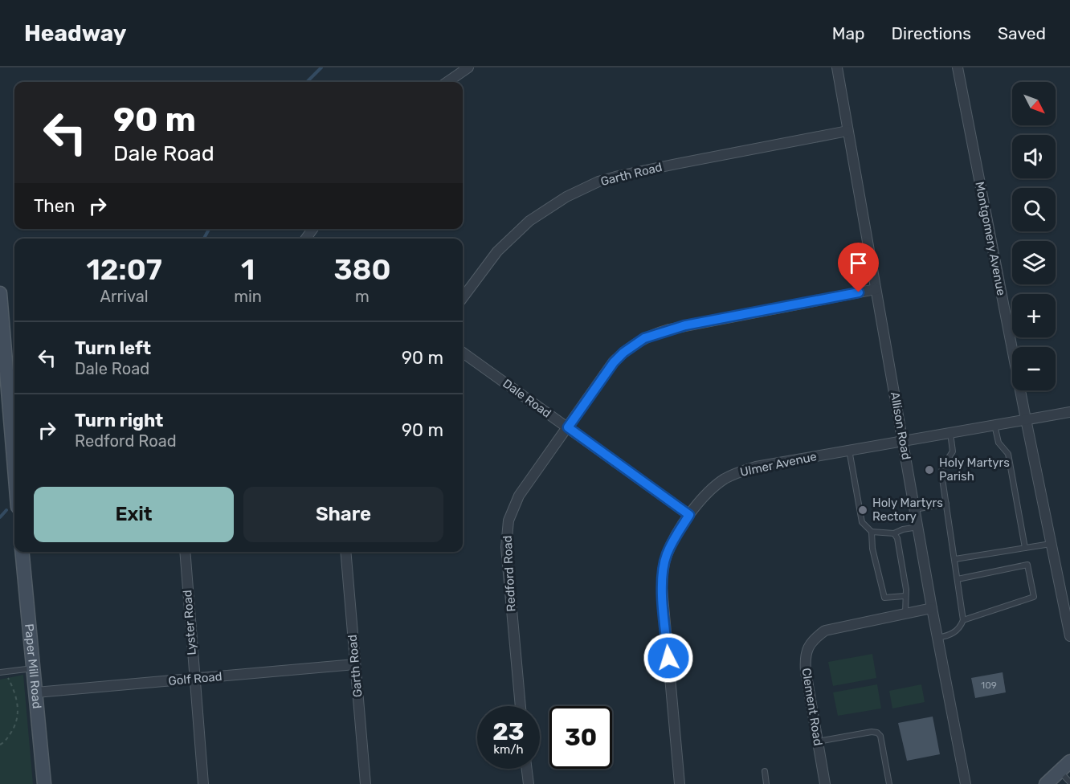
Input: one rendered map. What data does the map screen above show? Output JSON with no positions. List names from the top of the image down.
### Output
{
  "streets": {
    "street": [
      "Garth Road",
      "Montgomery Avenue",
      "Dale Road",
      "Allison Road",
      "Ulmer Avenue",
      "Redford Road",
      "Lyster Road",
      "Paper Mill Road",
      "Golf Road",
      "Clement Road"
    ]
  },
  "crossings": [
    ["Garth Road", "Allison Road"],
    ["Garth Road", "Golf Road"],
    ["Montgomery Avenue", "Ulmer Avenue"],
    ["Dale Road", "Ulmer Avenue"],
    ["Dale Road", "Redford Road"],
    ["Allison Road", "Ulmer Avenue"],
    ["Allison Road", "Redford Road"],
    ["Allison Road", "Clement Road"],
    ["Lyster Road", "Golf Road"],
    ["Paper Mill Road", "Golf Road"]
  ],
  "places": ["Holy Martyrs Parish", "Holy Martyrs Rectory"],
  "house_numbers": ["109"],
  "north": "bottom right",
  "page": {
    "header": "Headway",
    "nav": ["Map", "Directions", "Saved"],
    "map_buttons": ["+", "−"],
    "turn": ["90 m", "Dale Road"],
    "then": "Then",
    "eta": [
      "12:07",
      "Arrival",
      "1",
      "min",
      "380",
      "m"
    ],
    "list": [
      {
        "name": "Turn left",
        "note": "Dale Road",
        "value": "90 m"
      },
      {
        "name": "Turn right",
        "note": "Redford Road",
        "value": "90 m"
      }
    ],
    "buttons": ["Exit", "Share"],
    "speed": "23 km/h",
    "limit": "30"
  }
}
